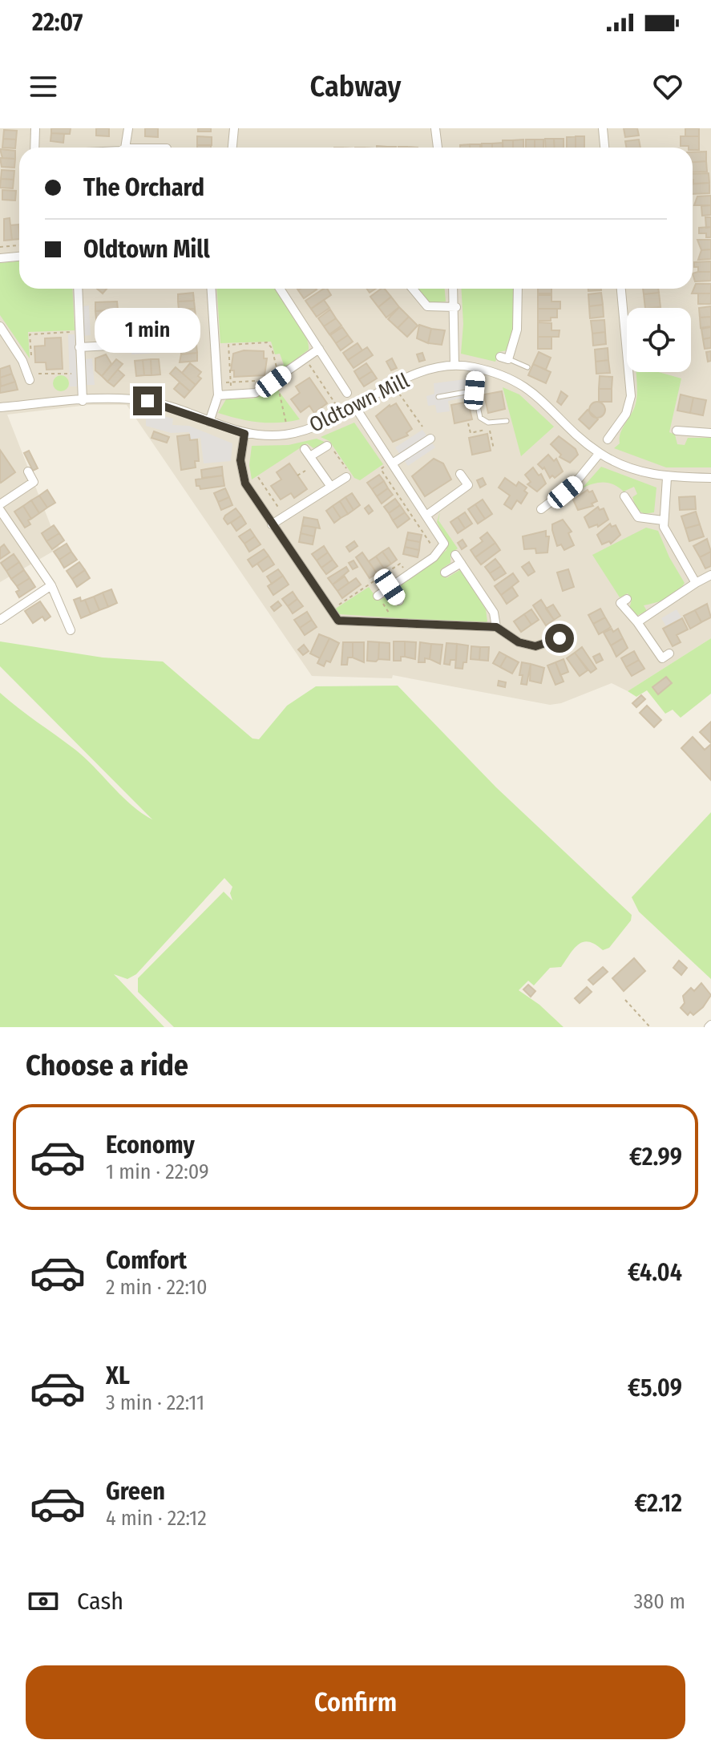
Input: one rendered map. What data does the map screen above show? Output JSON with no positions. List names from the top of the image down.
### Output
{
  "streets": {
    "street": ["Oldtown Mill"]
  },
  "page": {
    "status": "22:07",
    "header": "Cabway",
    "banner": ["The Orchard", "Oldtown Mill"],
    "bubble": "1 min",
    "heading": "Choose a ride",
    "list": [
      {
        "name": "Economy",
        "note": "1 min · 22:09",
        "value": "€2.99"
      },
      {
        "name": "Comfort",
        "note": "2 min · 22:10",
        "value": "€4.04"
      },
      {
        "name": "XL",
        "note": "3 min · 22:11",
        "value": "€5.09"
      },
      {
        "name": "Green",
        "note": "4 min · 22:12",
        "value": "€2.12"
      }
    ],
    "pay": ["Cash", "380 m"],
    "buttons": "Confirm"
  }
}
